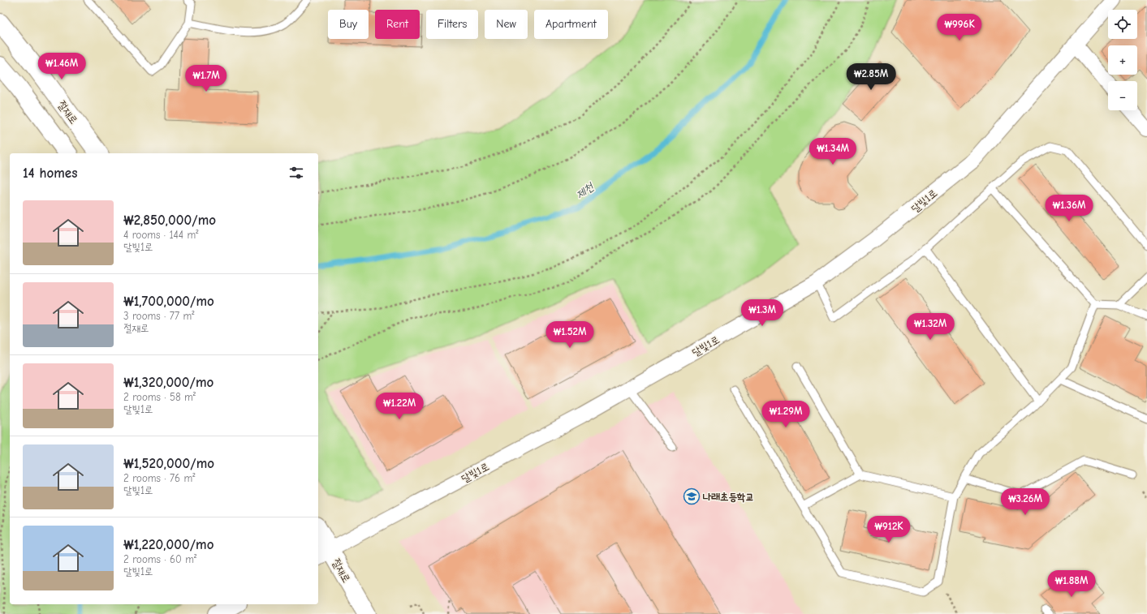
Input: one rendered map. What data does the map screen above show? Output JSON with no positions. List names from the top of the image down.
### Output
{
  "streets": {
    "street": ["절재로", "달빛1로"]
  },
  "crossings": [
    ["절재로", "달빛1로"]
  ],
  "water": ["제천"],
  "places": {
    "school or university": ["나래초등학교"]
  },
  "page": {
    "map_buttons": ["+", "−"],
    "chip": [
      "Buy",
      "Rent",
      "Filters",
      "New",
      "Apartment"
    ],
    "price": [
      "₩996K",
      "₩1.46M",
      "₩2.85M",
      "₩1.7M",
      "₩1.34M",
      "₩1.36M",
      "₩1.3M",
      "₩1.32M",
      "₩1.52M",
      "₩1.22M",
      "₩1.29M",
      "₩3.26M",
      "₩912K",
      "₩1.88M"
    ],
    "heading": "14 homes",
    "list": [
      {
        "name": "₩2,850,000/mo",
        "note": "4 rooms · 144 m² · 달빛1로"
      },
      {
        "name": "₩1,700,000/mo",
        "note": "3 rooms · 77 m² · 절재로"
      },
      {
        "name": "₩1,320,000/mo",
        "note": "2 rooms · 58 m² · 달빛1로"
      },
      {
        "name": "₩1,520,000/mo",
        "note": "2 rooms · 76 m² · 달빛1로"
      },
      {
        "name": "₩1,220,000/mo",
        "note": "2 rooms · 60 m² · 달빛1로"
      }
    ]
  }
}
